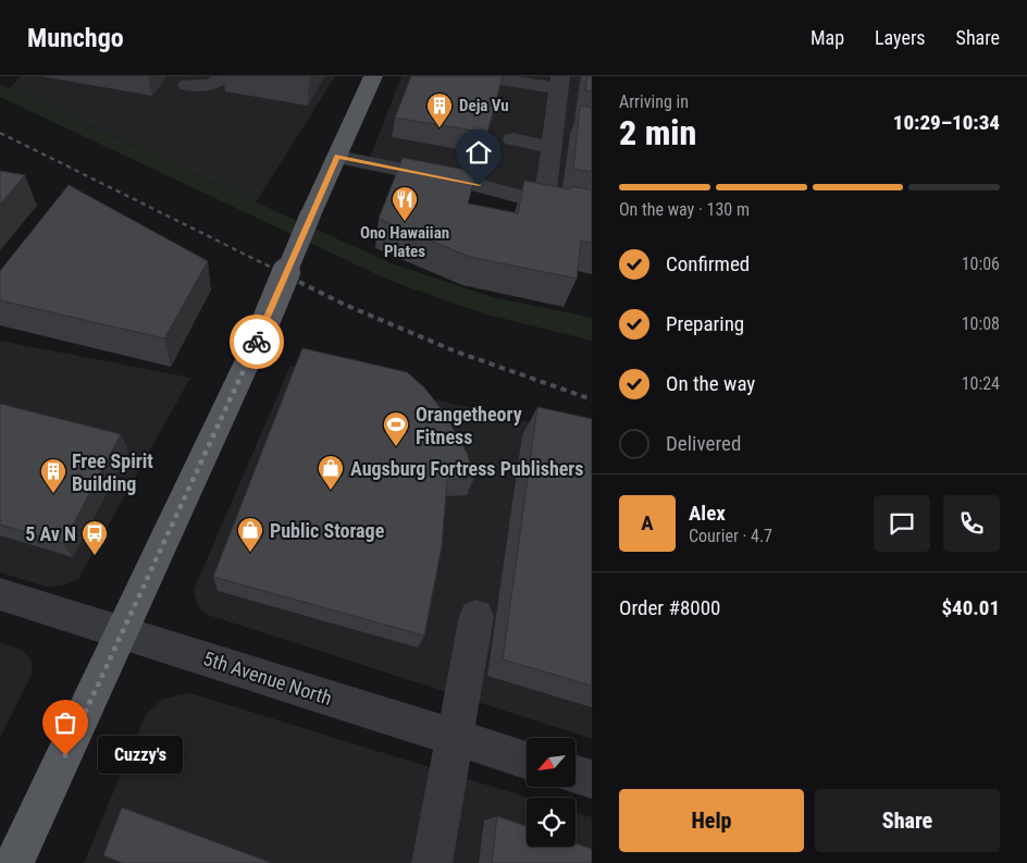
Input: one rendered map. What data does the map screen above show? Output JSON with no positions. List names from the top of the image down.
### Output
{
  "streets": {
    "street": ["5th Avenue North"]
  },
  "places": {
    "building": ["Deja Vu", "Free Spirit Building"],
    "restaurant": ["Ono Hawaiian Plates"],
    "sports": ["Orangetheory Fitness"],
    "shop": ["Augsburg Fortress Publishers", "Public Storage"],
    "bus stop": ["5 Av N"],
    "other": ["Cuzzy's"]
  },
  "north": "bottom left",
  "page": {
    "header": "Munchgo",
    "nav": ["Map", "Layers", "Share"],
    "heading": ["2 min", "Arriving in", "10:29–10:34"],
    "panel": [
      "Alex",
      "Courier · 4.7",
      "Order #8000",
      "$40.01"
    ],
    "bar": "On the way · 130 m",
    "list": [
      ["Confirmed", "10:06"],
      ["Preparing", "10:08"],
      ["On the way", "10:24"],
      "Delivered"
    ],
    "round": "A",
    "bubble": "Cuzzy's",
    "buttons": ["Help", "Share"]
  }
}
